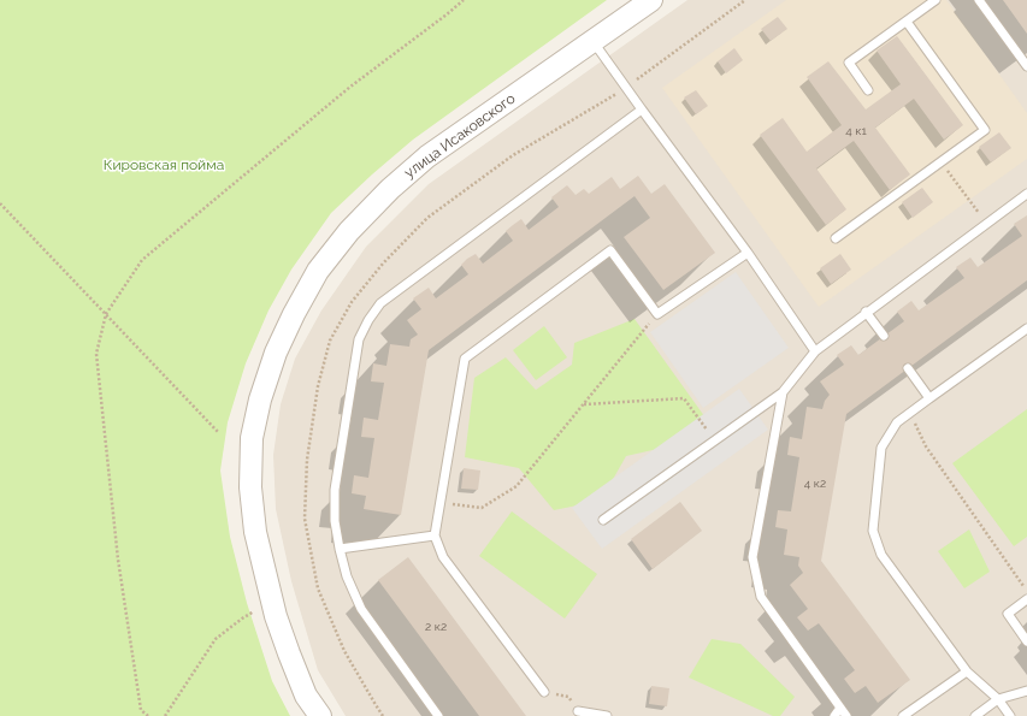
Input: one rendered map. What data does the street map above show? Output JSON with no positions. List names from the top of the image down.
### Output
{
  "streets": {
    "street": ["улица Исаковского"]
  },
  "parks": ["Кировская пойма"],
  "house_numbers": ["4 к1", "4 к2", "2 к2"]
}
